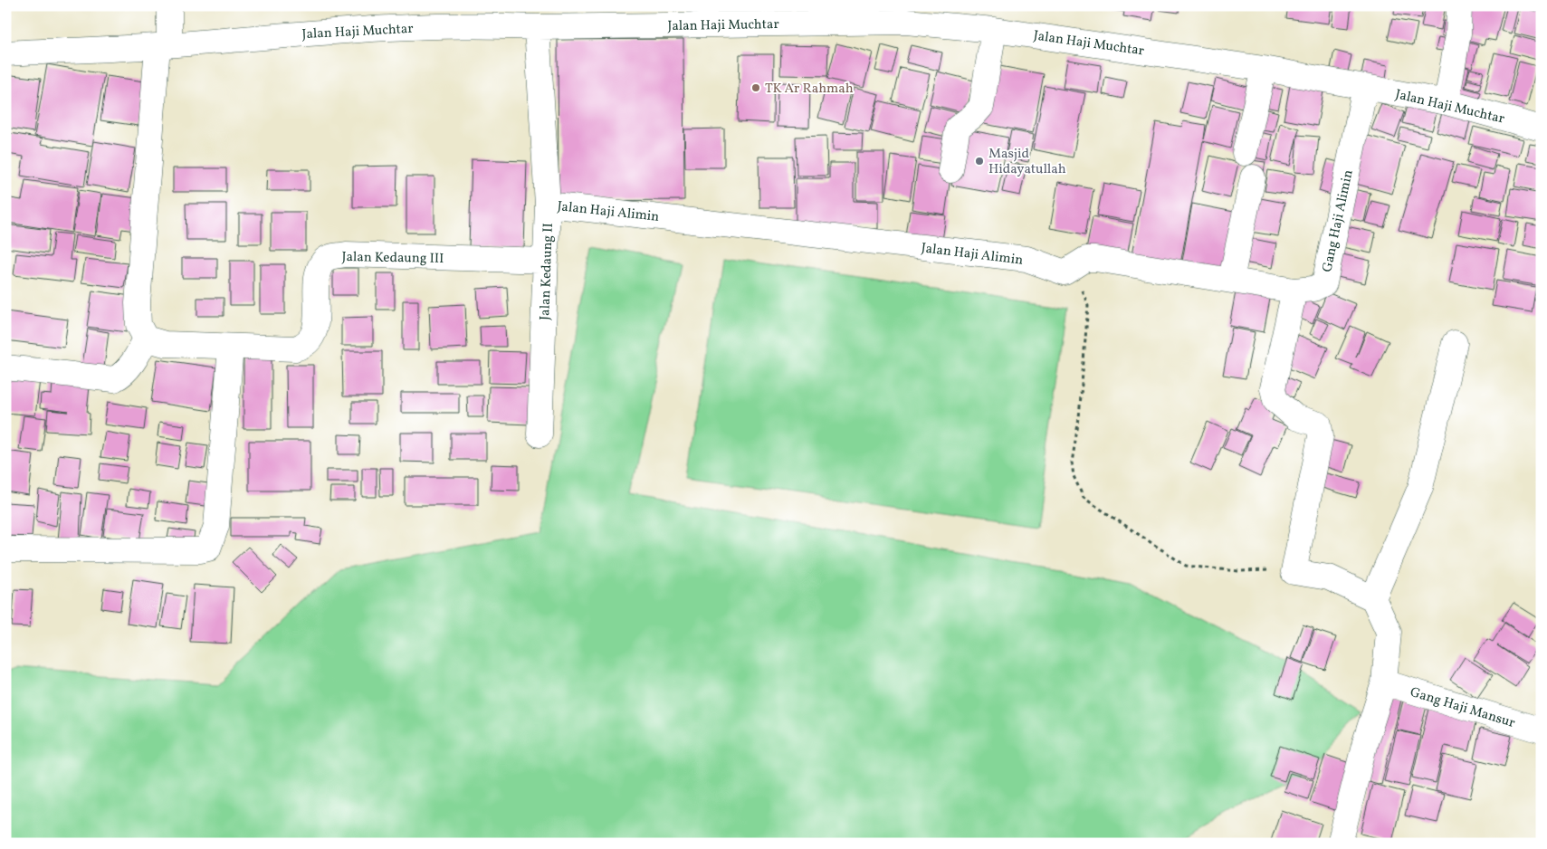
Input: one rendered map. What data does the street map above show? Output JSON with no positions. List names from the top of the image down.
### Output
{
  "streets": {
    "street": [
      "Jalan Haji Muchtar",
      "Jalan Haji Alimin",
      "Gang Haji Alimin",
      "Jalan Kedaung III",
      "Jalan Kedaung II",
      "Gang Haji Mansur"
    ]
  },
  "crossings": [
    ["Jalan Haji Muchtar", "Gang Haji Alimin"],
    ["Jalan Haji Muchtar", "Jalan Kedaung II"],
    ["Jalan Haji Alimin", "Jalan Kedaung II"],
    ["Jalan Kedaung III", "Jalan Kedaung II"]
  ],
  "places": ["TK Ar Rahmah", "Masjid Hidayatullah"]
}
